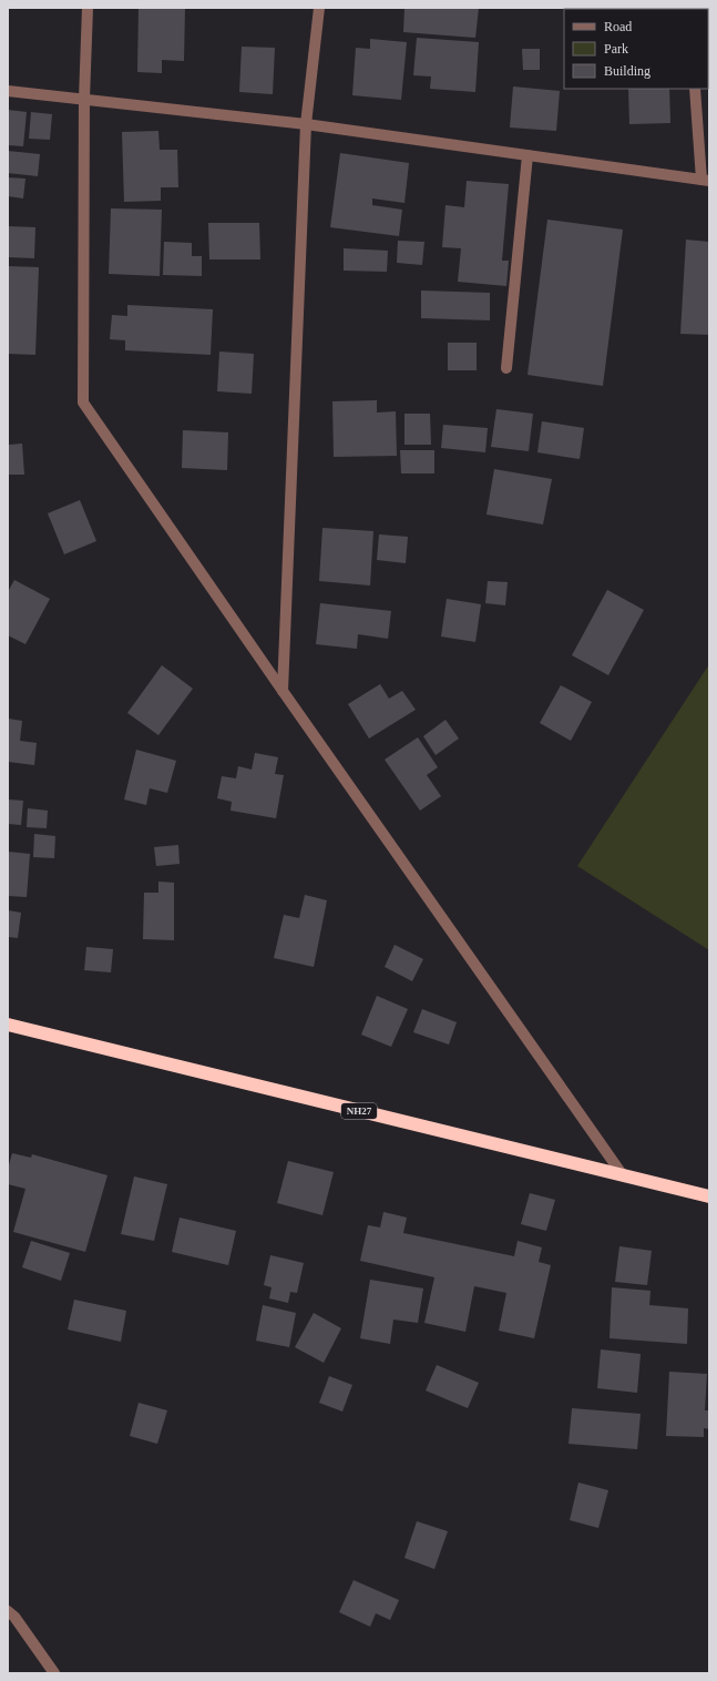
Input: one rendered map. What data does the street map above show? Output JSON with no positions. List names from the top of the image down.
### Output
{
  "streets": {
    "highway": ["NH27"]
  },
  "legend": ["Road", "Park", "Building"]
}
